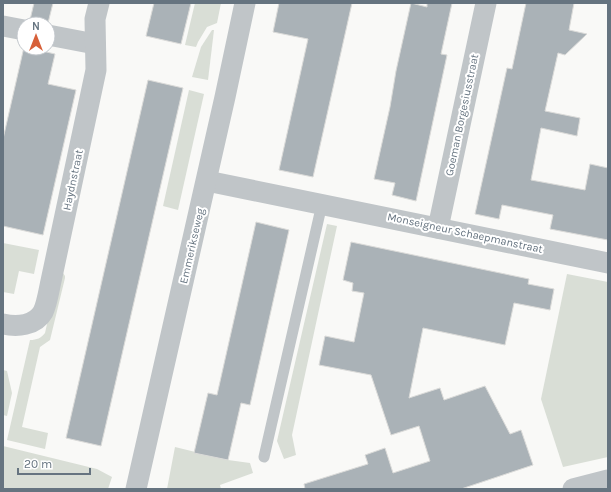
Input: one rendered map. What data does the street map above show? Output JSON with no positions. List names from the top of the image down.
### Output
{
  "streets": {
    "street": [
      "Goeman Borgesiusstraat",
      "Haydnstraat",
      "Monseigneur Schaepmanstraat",
      "Emmerikseweg"
    ]
  },
  "crossings": [
    ["Goeman Borgesiusstraat", "Monseigneur Schaepmanstraat"],
    ["Monseigneur Schaepmanstraat", "Emmerikseweg"]
  ],
  "scale_bar": "20 m",
  "north": "top"
}
